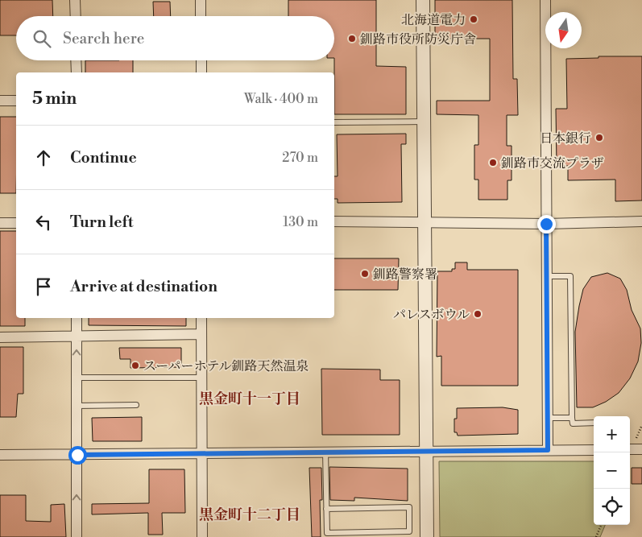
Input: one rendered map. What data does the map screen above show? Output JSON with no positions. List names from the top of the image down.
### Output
{
  "districts": ["黒金町十一丁目", "黒金町十二丁目"],
  "places": [
    "北海道電力",
    "釧路市役所防災庁舎",
    "日本銀行",
    "釧路市交流プラザ",
    "釧路警察署",
    "パレスボウル",
    "スーパーホテル釧路天然温泉"
  ],
  "north": "bottom",
  "page": {
    "search": "Search here",
    "heading": ["5 min", "Walk · 400 m"],
    "list": [
      ["Continue", "270 m"],
      ["Turn left", "130 m"],
      "Arrive at destination"
    ],
    "map_buttons": ["+", "−"]
  }
}
